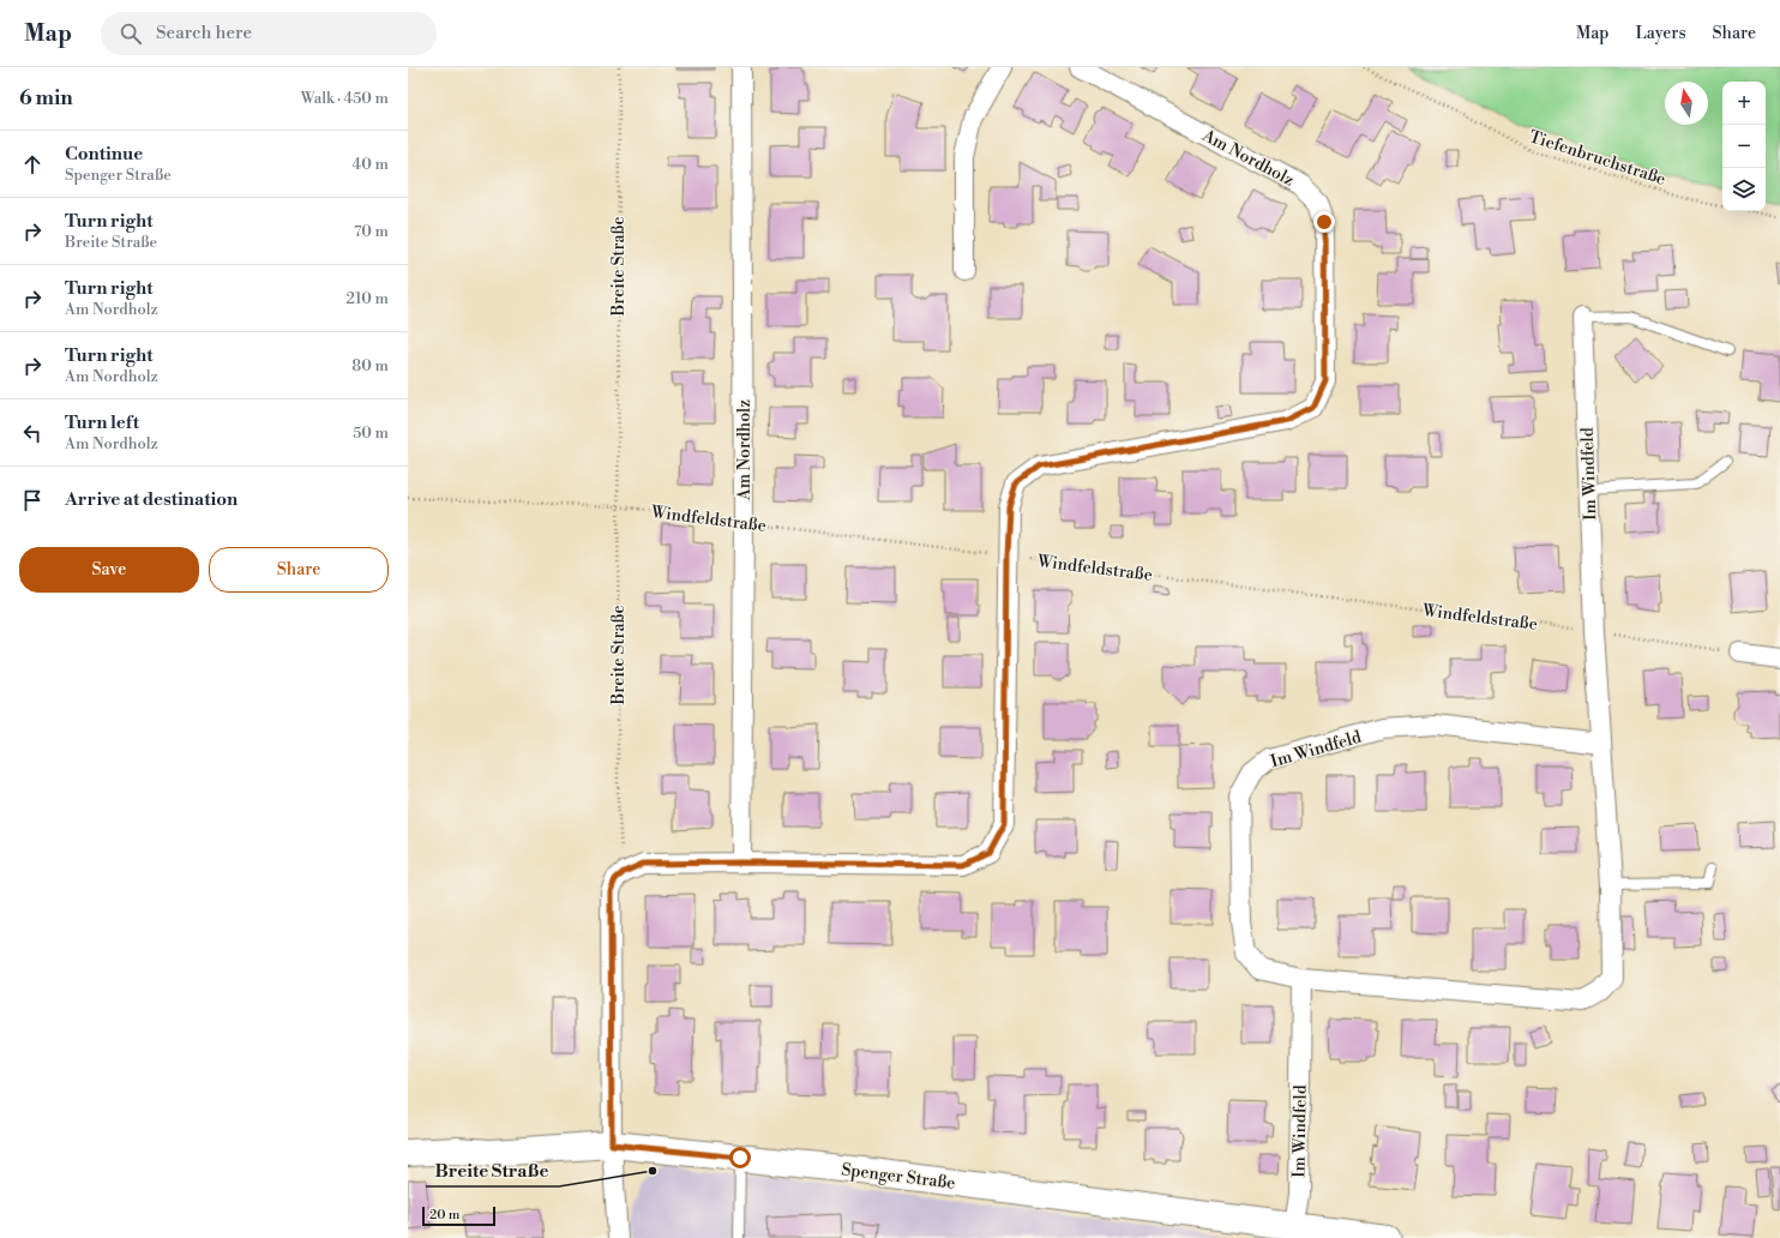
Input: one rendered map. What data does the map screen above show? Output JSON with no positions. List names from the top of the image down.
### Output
{
  "streets": {
    "street": ["Am Nordholz", "Im Windfeld", "Spenger Straße"],
    "path": ["Tiefenbruchstraße", "Breite Straße", "Windfeldstraße"]
  },
  "crossings": [
    ["Am Nordholz", "Breite Straße"],
    ["Am Nordholz", "Windfeldstraße"],
    ["Breite Straße", "Windfeldstraße"],
    ["Im Windfeld", "Windfeldstraße"],
    ["Im Windfeld", "Spenger Straße"]
  ],
  "places": ["Breite Straße"],
  "scale_bar": "20 m",
  "north": "top",
  "page": {
    "header": "Map",
    "search": "Search here",
    "nav": ["Map", "Layers", "Share"],
    "heading": ["6 min", "Walk · 450 m"],
    "map_buttons": ["+", "−"],
    "list": [
      ["Continue", "Spenger Straße", "40 m"],
      ["Turn right", "Breite Straße", "70 m"],
      ["Turn right", "Am Nordholz", "210 m"],
      ["Turn right", "Am Nordholz", "80 m"],
      ["Turn left", "Am Nordholz", "50 m"],
      "Arrive at destination"
    ],
    "buttons": ["Save", "Share"],
    "scale": "20 m"
  }
}
